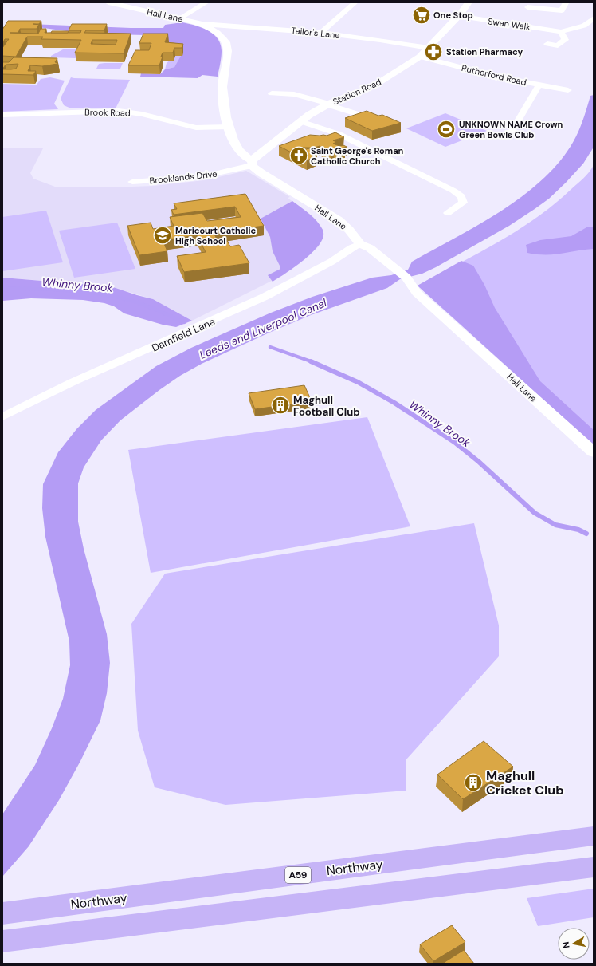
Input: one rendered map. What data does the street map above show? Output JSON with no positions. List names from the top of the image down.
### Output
{
  "streets": {
    "highway": ["Northway", "A59"],
    "street": [
      "Hall Lane",
      "Swan Walk",
      "Tailor's Lane",
      "Rutherford Road",
      "Station Road",
      "Brook Road",
      "Brooklands Drive",
      "Damfield Lane"
    ]
  },
  "crossings": [
    ["Hall Lane", "Tailor's Lane"],
    ["Hall Lane", "Station Road"],
    ["Hall Lane", "Brook Road"],
    ["Hall Lane", "Brooklands Drive"],
    ["Hall Lane", "Damfield Lane"],
    ["Swan Walk", "Station Road"],
    ["Tailor's Lane", "Station Road"],
    ["Rutherford Road", "Station Road"],
    ["Station Road", "Brooklands Drive"]
  ],
  "water": ["Whinny Brook", "Leeds and Liverpool Canal"],
  "places": {
    "supermarket": ["One Stop"],
    "pharmacy": ["Station Pharmacy"],
    "sports": ["UNKNOWN NAME Crown Green Bowls Club"],
    "church": ["Saint George's Roman Catholic Church"],
    "school or university": ["Maricourt Catholic High School"],
    "building": ["Maghull Football Club", "Maghull Cricket Club"]
  },
  "north": "left"
}
